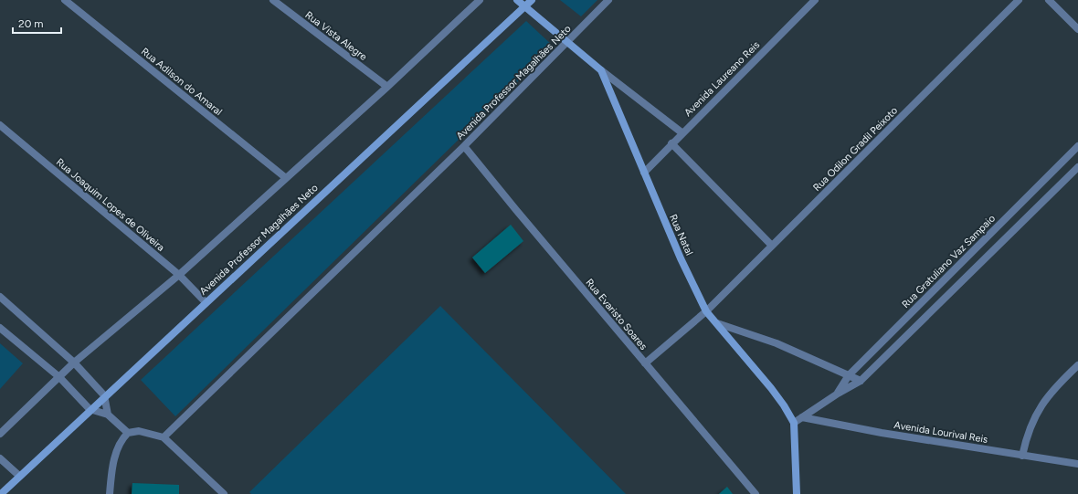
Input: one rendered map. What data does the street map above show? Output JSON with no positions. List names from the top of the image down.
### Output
{
  "streets": {
    "main road": ["Avenida Professor Magalhães Neto", "Rua Natal"],
    "street": [
      "Rua Vista Alegre",
      "Avenida Laureano Reis",
      "Rua Adilson do Amaral",
      "Rua Odilon Gradil Peixoto",
      "Rua Joaquim Lopes de Oliveira",
      "Rua Gratuliano Vaz Sampaio",
      "Rua Evaristo Soares",
      "Avenida Lourival Reis"
    ]
  },
  "crossings": [
    ["Avenida Laureano Reis", "Rua Natal"],
    ["Avenida Professor Magalhães Neto", "Rua Joaquim Lopes de Oliveira"],
    ["Avenida Professor Magalhães Neto", "Rua Natal"],
    ["Avenida Professor Magalhães Neto", "Rua Evaristo Soares"],
    ["Rua Odilon Gradil Peixoto", "Rua Natal"],
    ["Rua Odilon Gradil Peixoto", "Rua Evaristo Soares"],
    ["Rua Natal", "Rua Gratuliano Vaz Sampaio"],
    ["Rua Gratuliano Vaz Sampaio", "Avenida Lourival Reis"]
  ],
  "scale_bar": "20 m"
}
